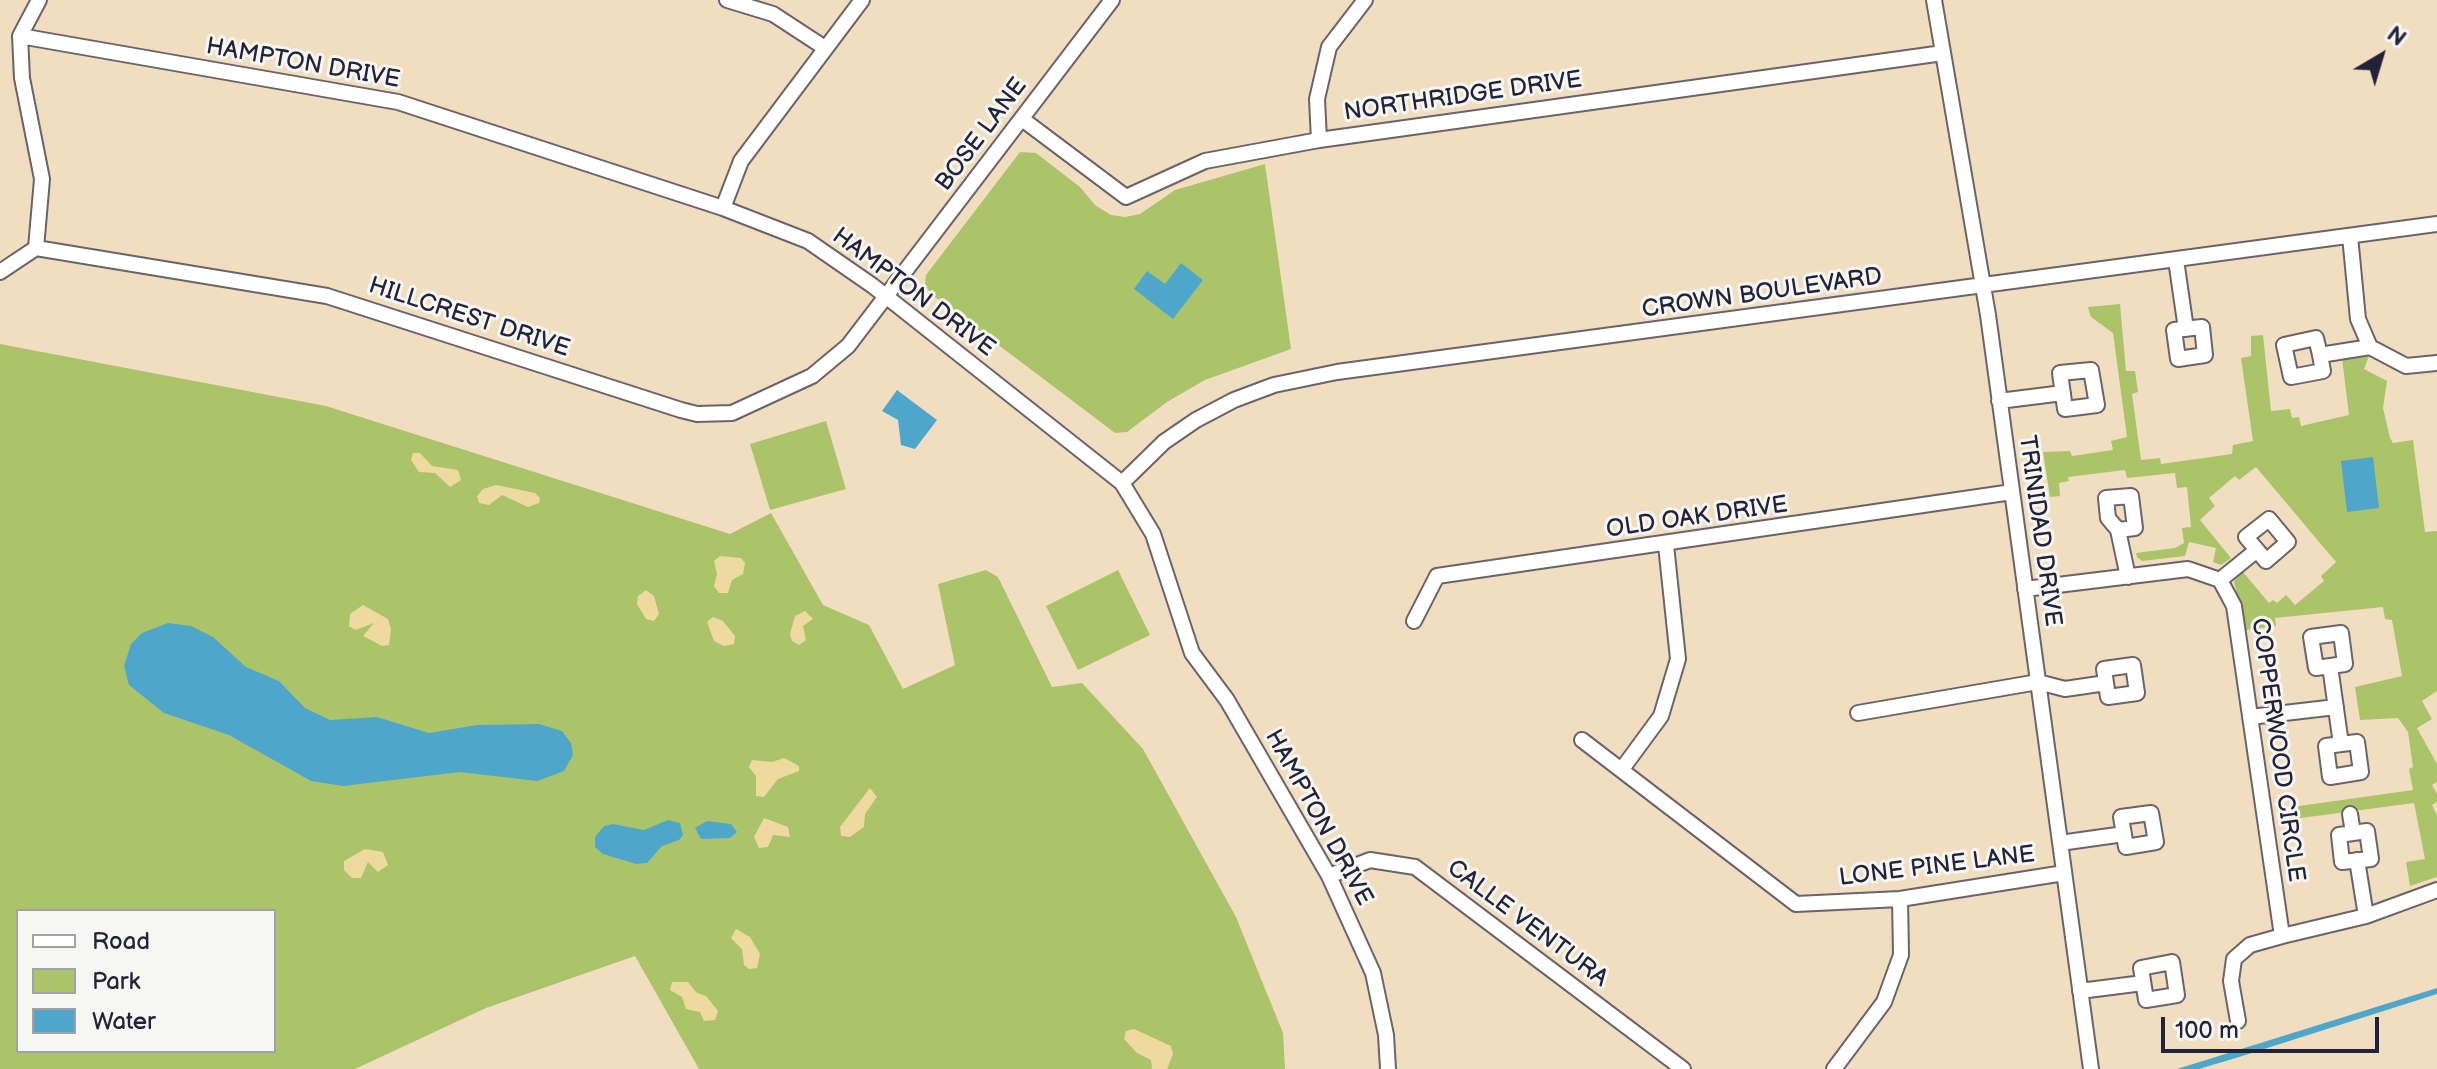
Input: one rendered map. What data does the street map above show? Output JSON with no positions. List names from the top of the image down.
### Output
{
  "streets": {
    "street": [
      "HAMPTON DRIVE",
      "NORTHRIDGE DRIVE",
      "BOSE LANE",
      "CROWN BOULEVARD",
      "HILLCREST DRIVE",
      "OLD OAK DRIVE",
      "TRINIDAD DRIVE",
      "COPPERWOOD CIRCLE",
      "LONE PINE LANE",
      "CALLE VENTURA"
    ]
  },
  "crossings": [
    ["HAMPTON DRIVE", "BOSE LANE"],
    ["HAMPTON DRIVE", "CROWN BOULEVARD"],
    ["HAMPTON DRIVE", "HILLCREST DRIVE"],
    ["HAMPTON DRIVE", "CALLE VENTURA"],
    ["NORTHRIDGE DRIVE", "BOSE LANE"],
    ["NORTHRIDGE DRIVE", "TRINIDAD DRIVE"],
    ["BOSE LANE", "HILLCREST DRIVE"],
    ["CROWN BOULEVARD", "TRINIDAD DRIVE"],
    ["OLD OAK DRIVE", "TRINIDAD DRIVE"],
    ["TRINIDAD DRIVE", "LONE PINE LANE"]
  ],
  "legend": ["Road", "Park", "Water"],
  "scale_bar": "100 m",
  "north": "top right"
}
